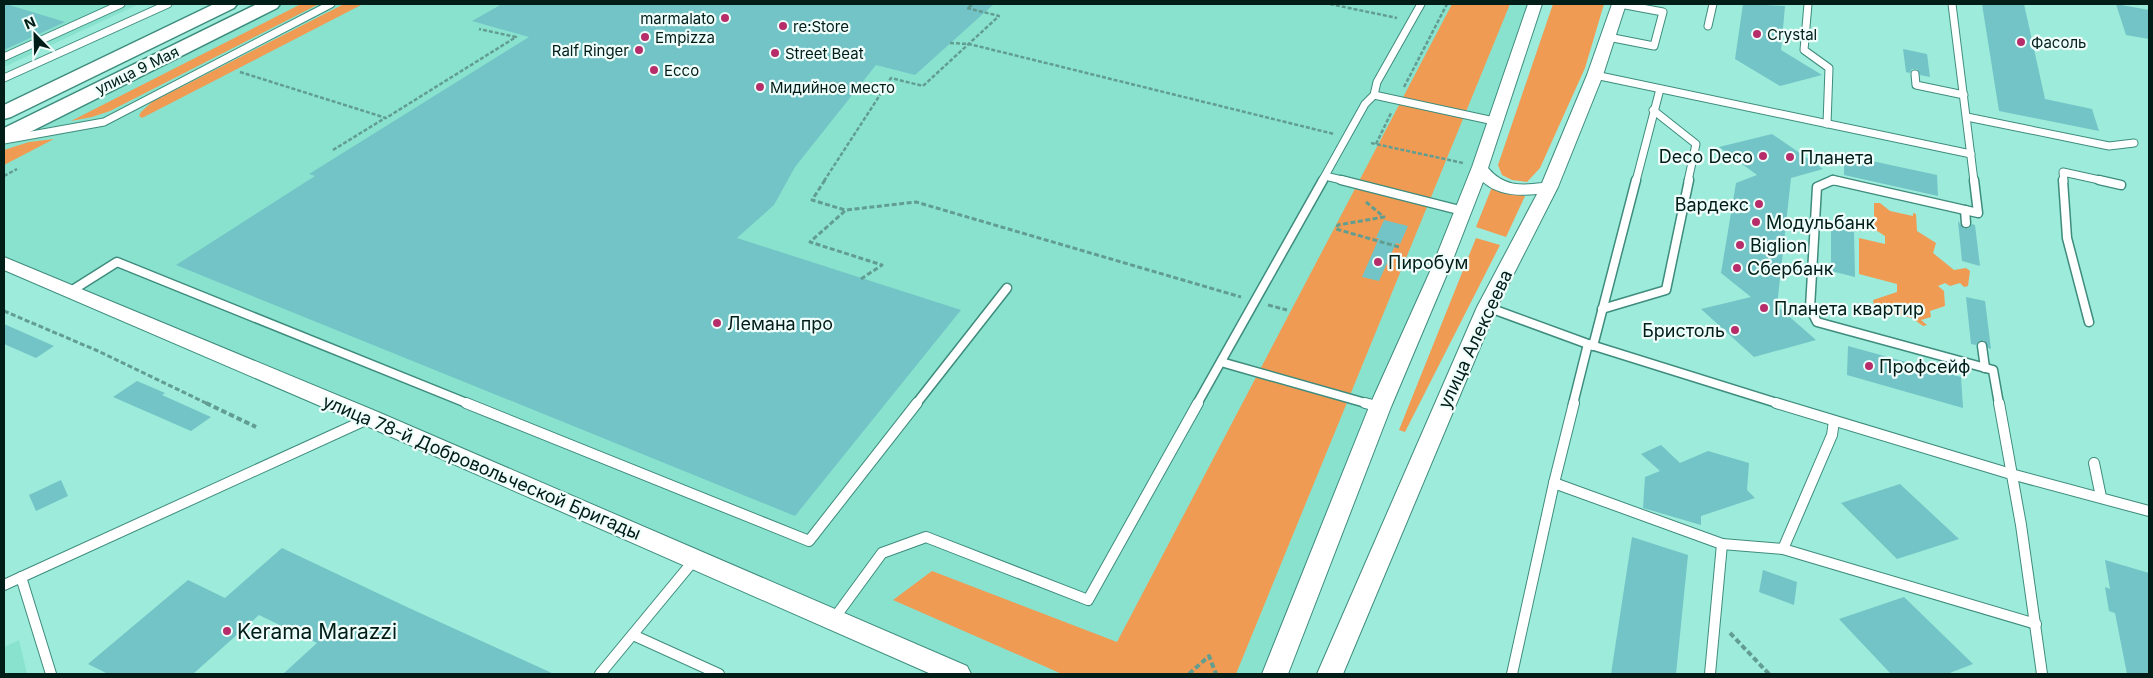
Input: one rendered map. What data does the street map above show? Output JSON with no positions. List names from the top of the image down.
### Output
{
  "streets": {
    "main road": ["улица 9 Мая"],
    "street": ["улица Алексеева", "улица 78-й Добровольческой Бригады"]
  },
  "places": [
    "marmalato",
    "re:Store",
    "Crystal",
    "Empizza",
    "Фасоль",
    "Ralf Ringer",
    "Street Beat",
    "Ecco",
    "Мидийное место",
    "Deco Deco",
    "Планета",
    "Вардекс",
    "Модульбанк",
    "Biglion",
    "Пиробум",
    "Сбербанк",
    "Планета квартир",
    "Лемана про",
    "Бристоль",
    "Профсейф",
    "Kerama Marazzi"
  ],
  "north": "top left"
}
